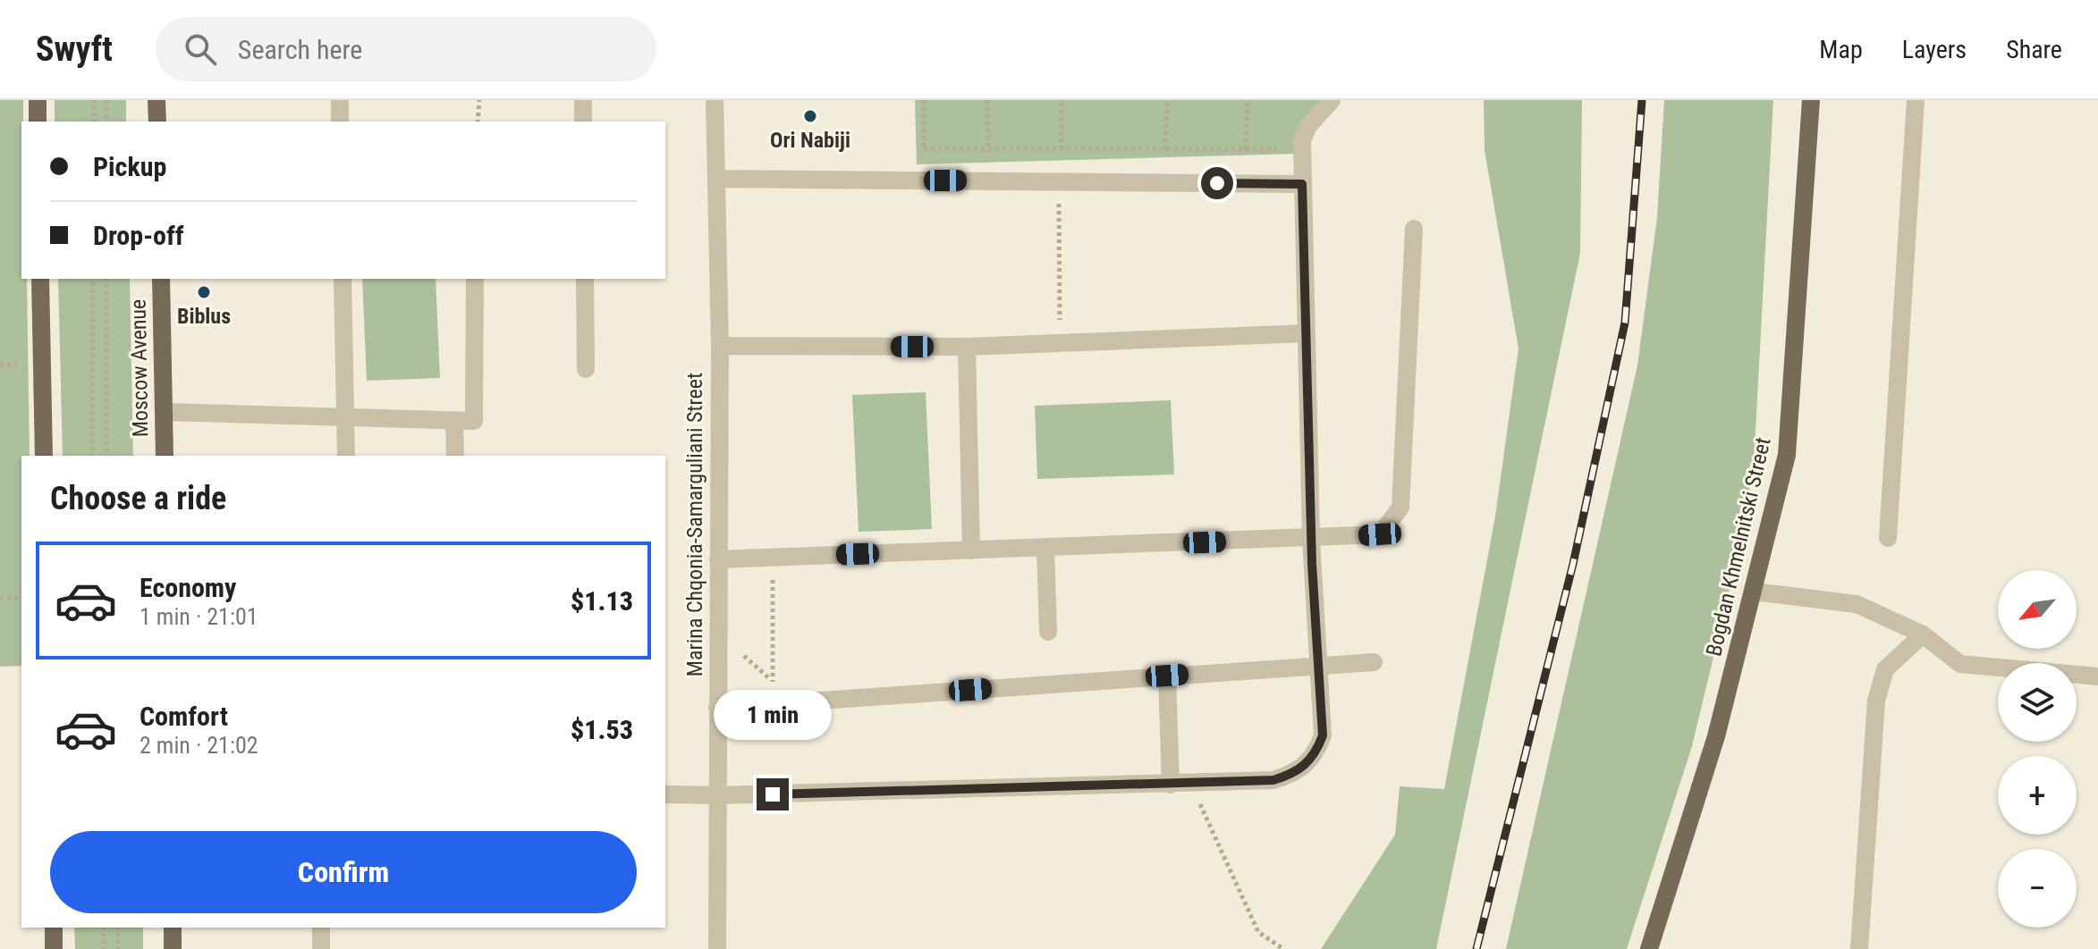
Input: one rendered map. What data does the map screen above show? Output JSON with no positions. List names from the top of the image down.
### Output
{
  "streets": {
    "main road": ["Moscow Avenue", "Bogdan Khmelnitski Street"],
    "street": ["Marina Chqonia-Samarguliani Street"]
  },
  "places": ["Ori Nabiji", "Biblus"],
  "north": "bottom left",
  "page": {
    "header": "Swyft",
    "search": "Search here",
    "nav": ["Map", "Layers", "Share"],
    "banner": ["Pickup", "Drop-off"],
    "heading": "Choose a ride",
    "list": [
      {
        "name": "Economy",
        "note": "1 min · 21:01",
        "value": "$1.13"
      },
      {
        "name": "Comfort",
        "note": "2 min · 21:02",
        "value": "$1.53"
      }
    ],
    "map_buttons": ["+", "−"],
    "bubble": "1 min",
    "buttons": "Confirm"
  }
}
